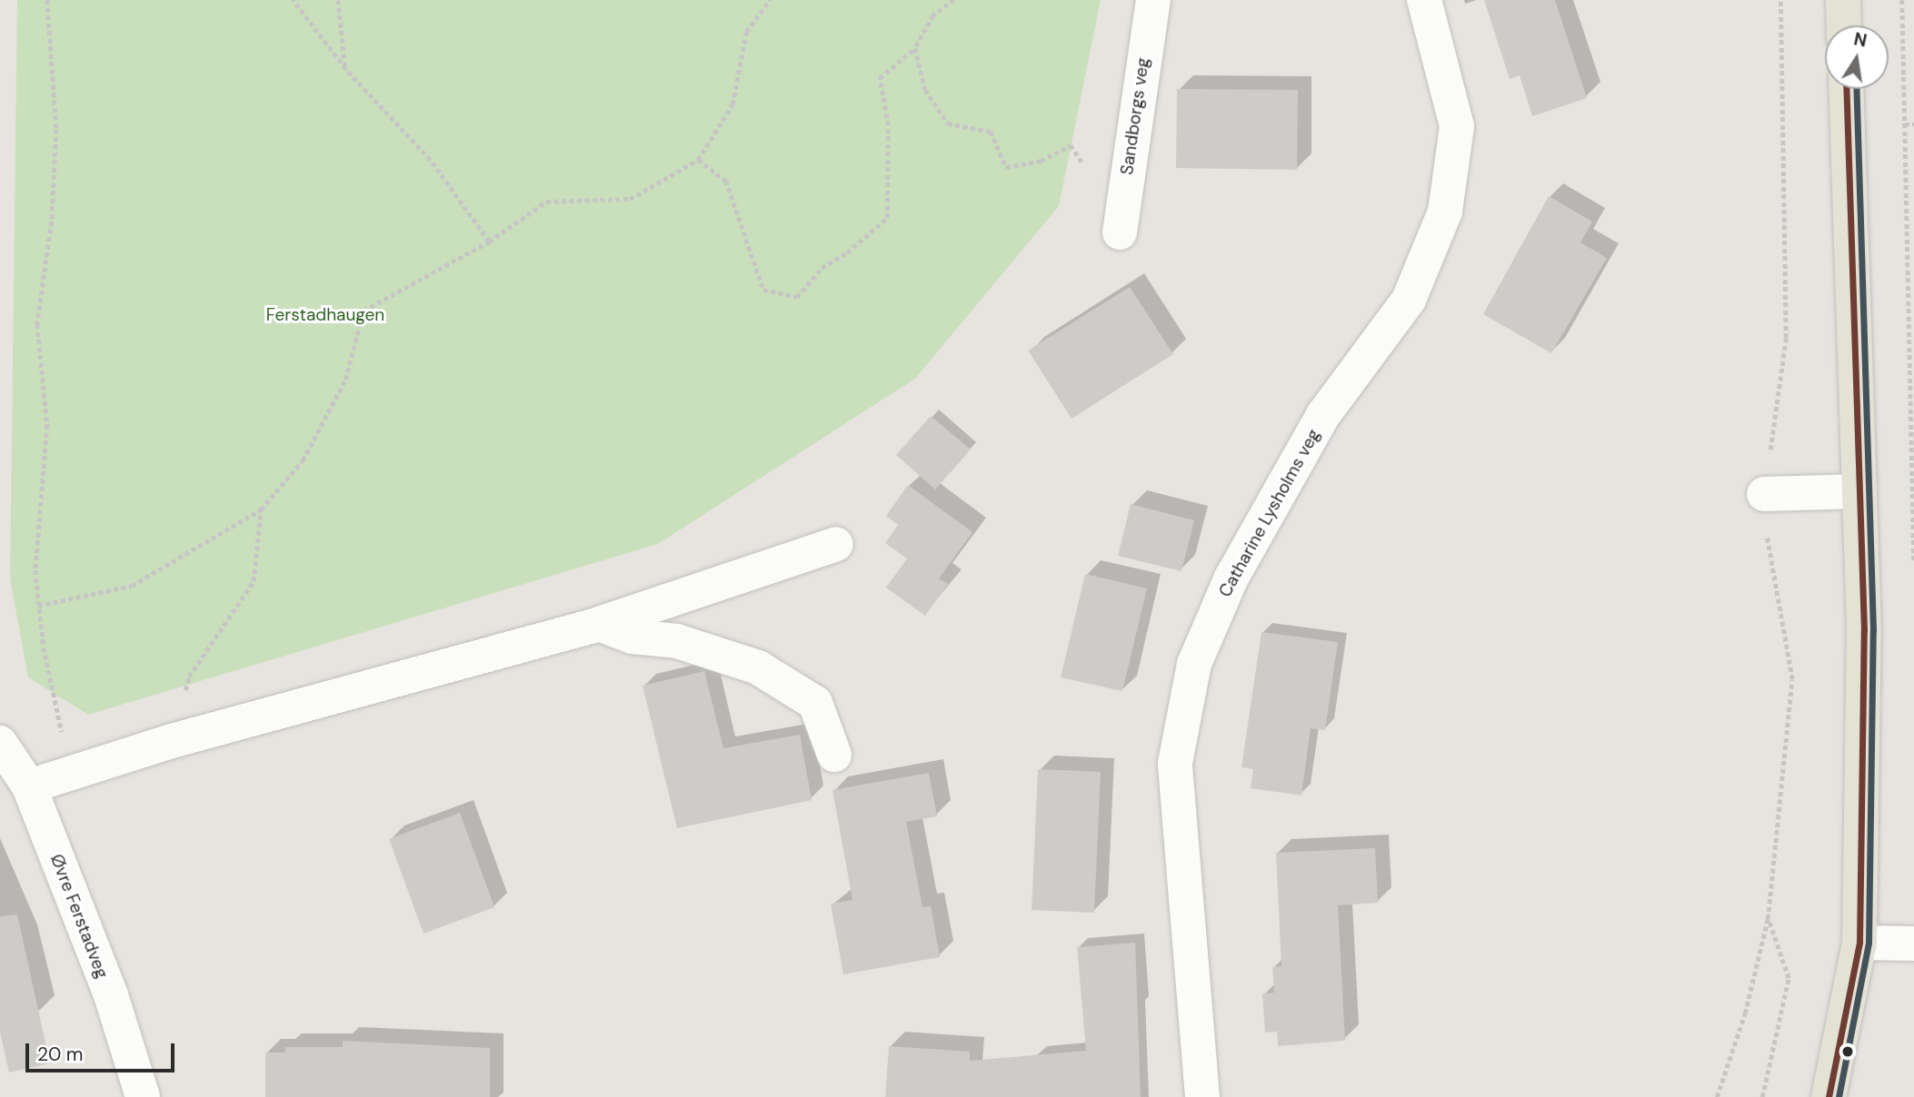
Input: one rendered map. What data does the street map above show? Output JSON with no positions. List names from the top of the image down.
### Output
{
  "streets": {
    "street": ["Sandborgs veg", "Catharine Lysholms veg", "Øvre Ferstadveg"]
  },
  "parks": ["Ferstadhaugen"],
  "scale_bar": "20 m",
  "north": "top"
}
